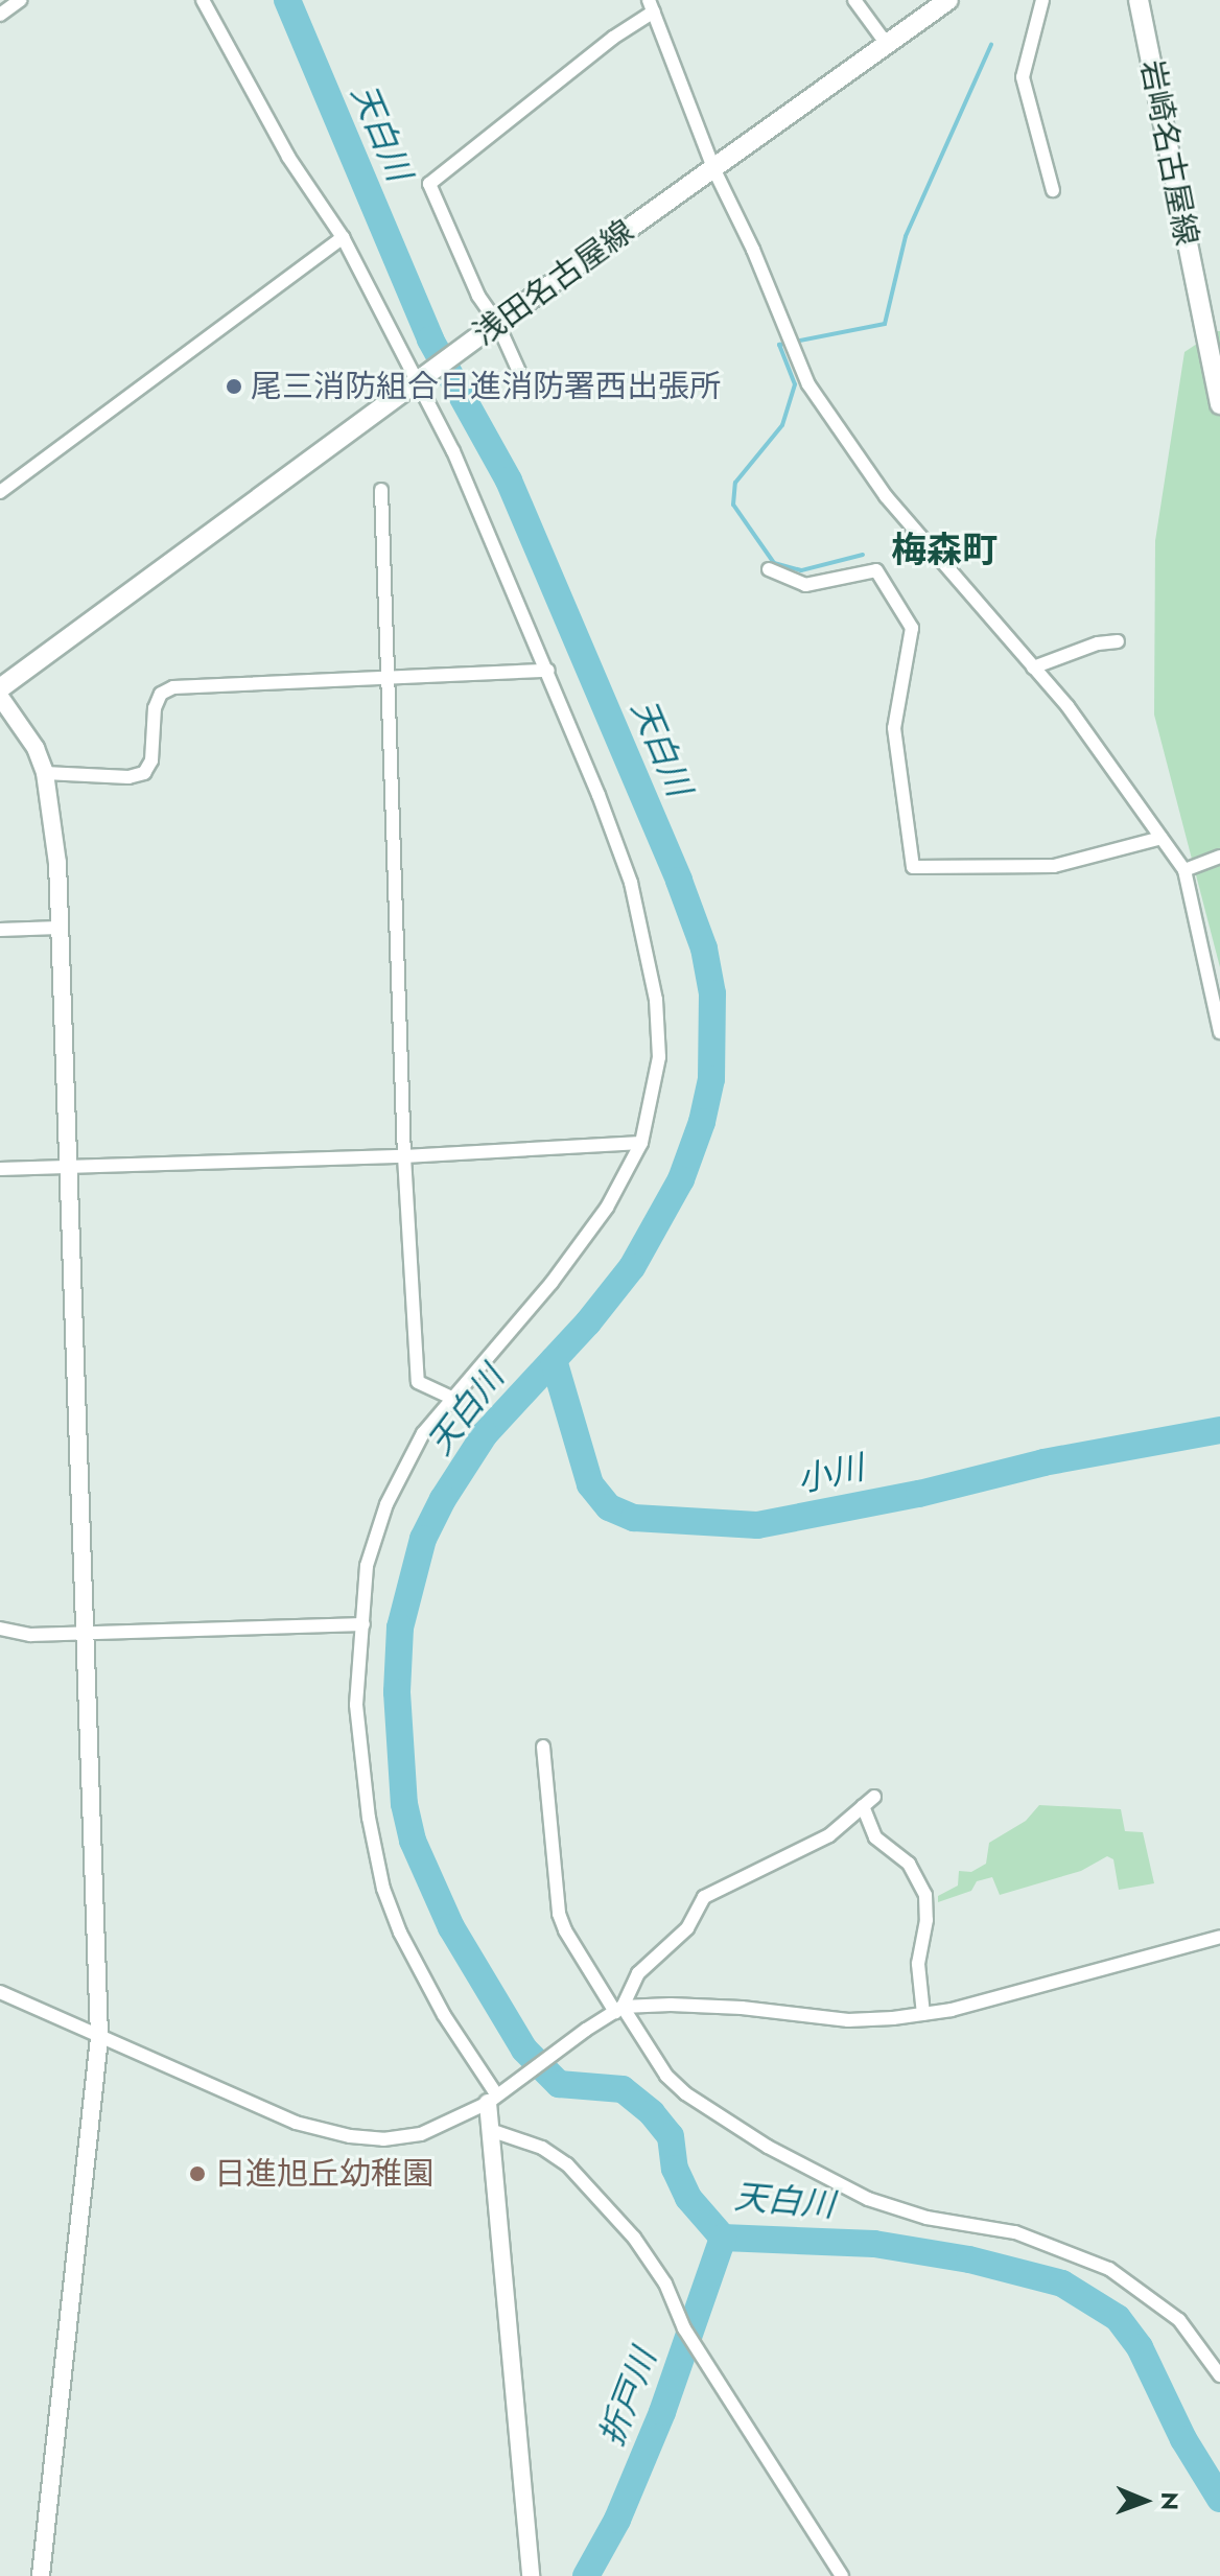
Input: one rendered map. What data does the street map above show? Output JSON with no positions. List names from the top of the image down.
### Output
{
  "streets": {
    "main road": ["岩崎名古屋線", "浅田名古屋線"]
  },
  "districts": ["梅森町"],
  "water": ["天白川", "小川", "折戸川"],
  "places": ["尾三消防組合日進消防署西出張所", "日進旭丘幼稚園"],
  "north": "right"
}
